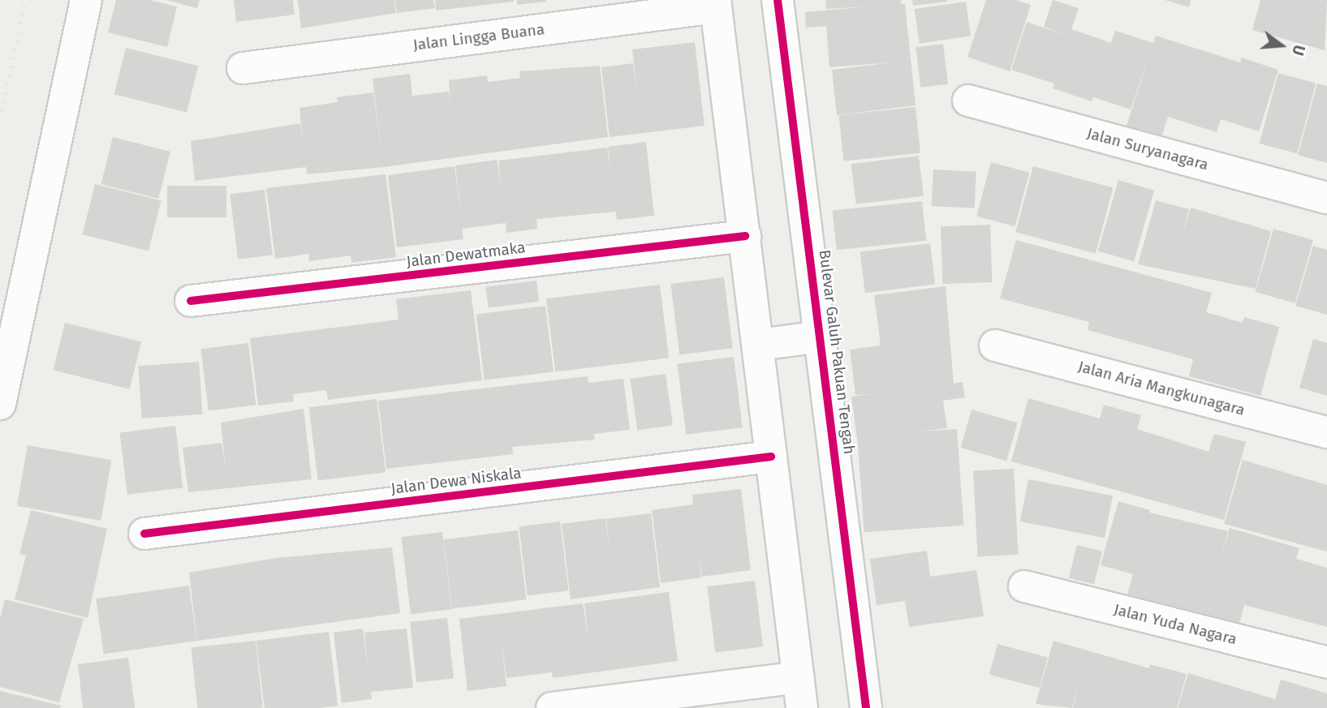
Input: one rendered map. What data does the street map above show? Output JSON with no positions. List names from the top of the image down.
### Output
{
  "streets": {
    "street": [
      "Jalan Lingga Buana",
      "Jalan Suryanagara",
      "Jalan Dewatmaka",
      "Bulevar Galuh Pakuan Tengah",
      "Jalan Aria Mangkunagara",
      "Jalan Dewa Niskala",
      "Jalan Yuda Nagara"
    ]
  },
  "north": "right"
}
